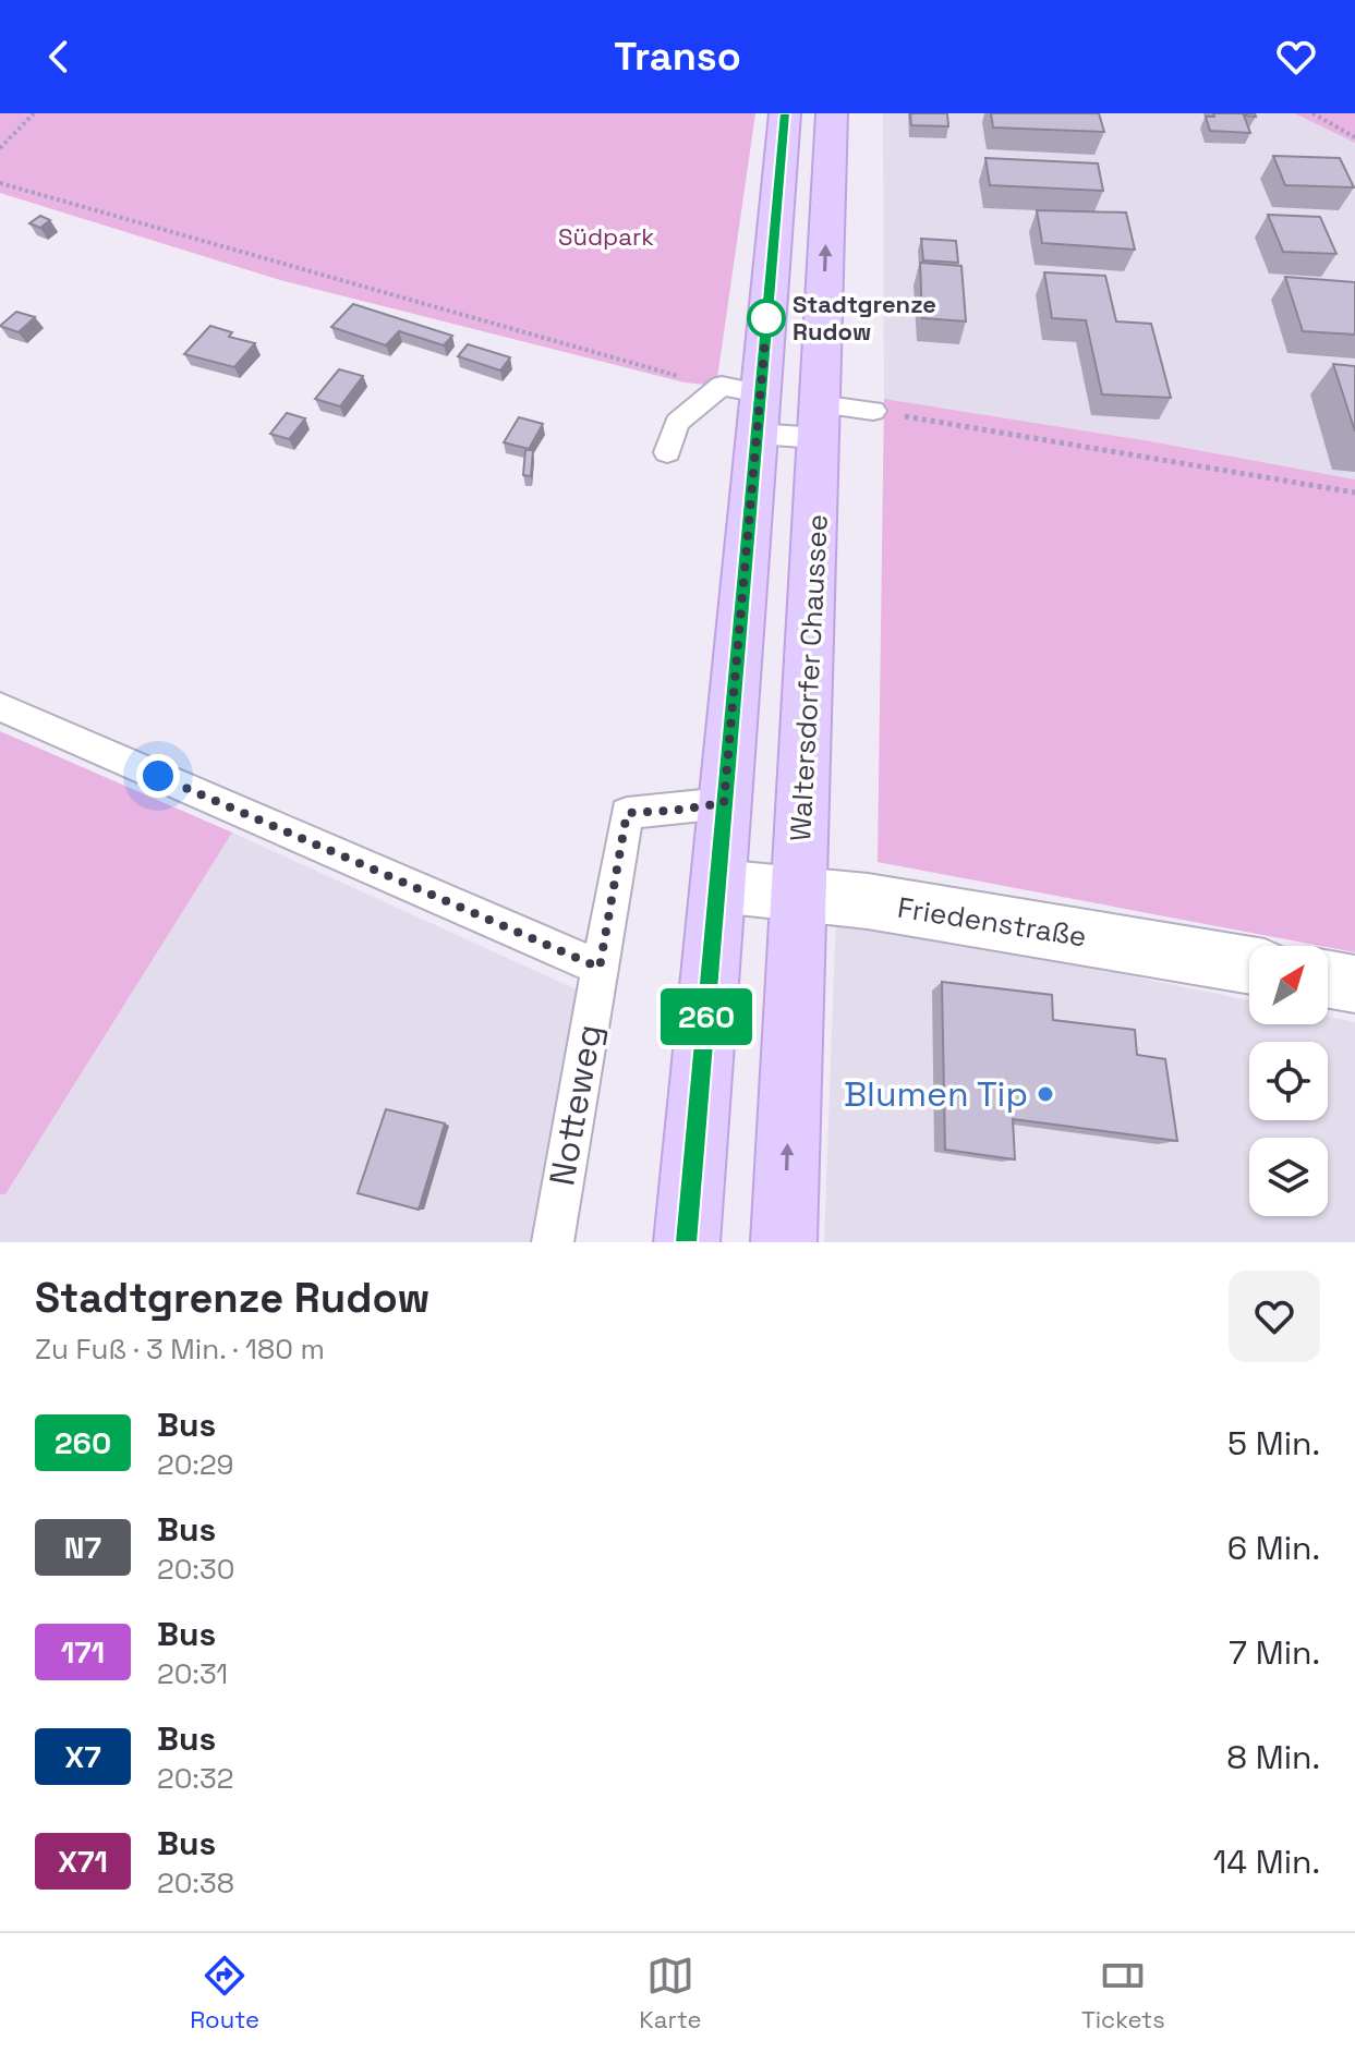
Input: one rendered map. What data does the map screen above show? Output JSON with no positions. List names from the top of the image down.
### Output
{
  "streets": {
    "main road": ["Waltersdorfer Chaussee"],
    "street": ["Friedenstraße"],
    "lane": ["Notteweg"]
  },
  "crossings": [
    ["Waltersdorfer Chaussee", "Friedenstraße"]
  ],
  "parks": ["Südpark"],
  "places": ["Stadtgrenze Rudow", "Blumen Tip"],
  "lines": ["bus line 260"],
  "north": "top right",
  "page": {
    "header": "Transo",
    "on_map": "260",
    "heading": ["Stadtgrenze Rudow", "Zu Fuß · 3 Min. · 180 m"],
    "list": [
      {
        "mark": "260",
        "name": "Bus",
        "note": "20:29",
        "value": "5 Min."
      },
      {
        "mark": "N7",
        "name": "Bus",
        "note": "20:30",
        "value": "6 Min."
      },
      {
        "mark": "171",
        "name": "Bus",
        "note": "20:31",
        "value": "7 Min."
      },
      {
        "mark": "X7",
        "name": "Bus",
        "note": "20:32",
        "value": "8 Min."
      },
      {
        "mark": "X71",
        "name": "Bus",
        "note": "20:38",
        "value": "14 Min."
      }
    ],
    "tabs": ["Route", "Karte", "Tickets"]
  }
}
